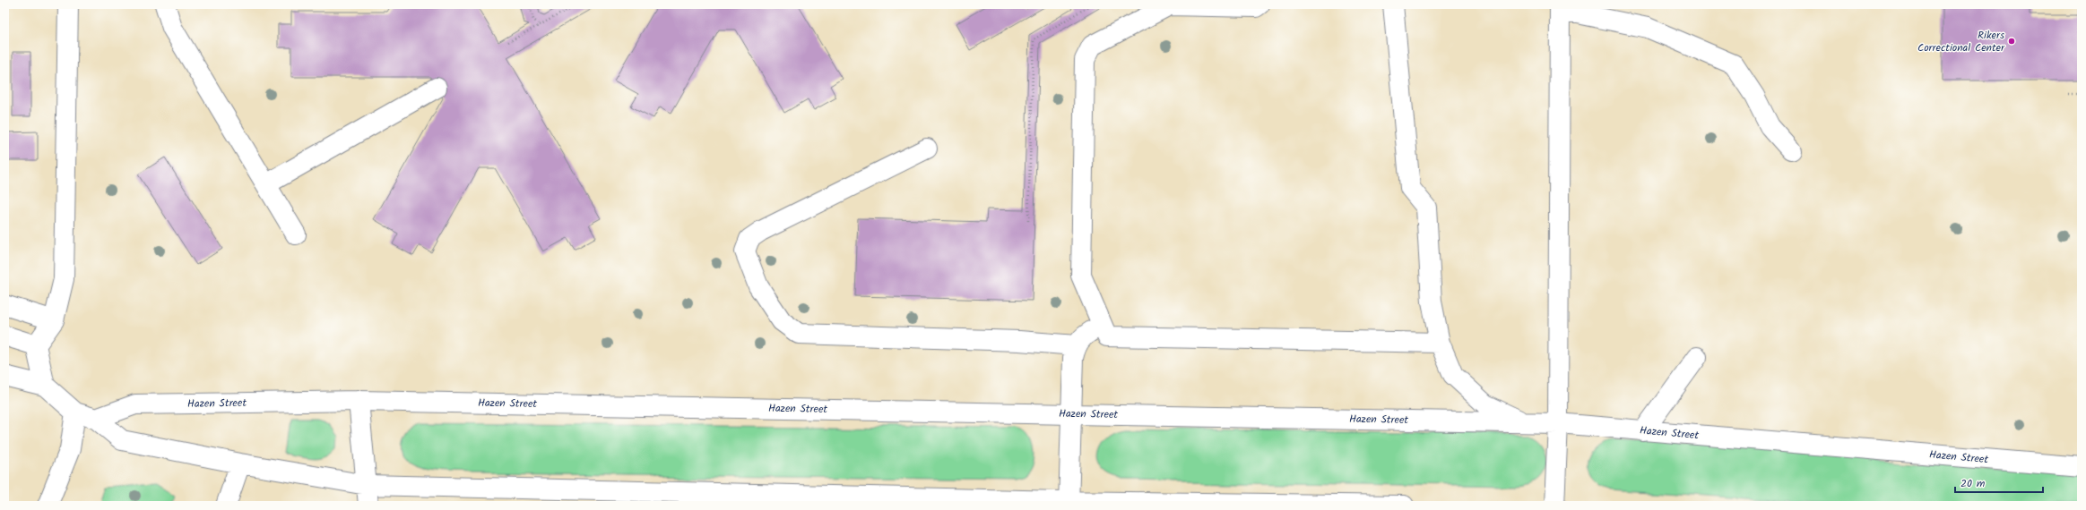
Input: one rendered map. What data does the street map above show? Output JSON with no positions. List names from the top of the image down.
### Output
{
  "streets": {
    "street": ["Hazen Street"]
  },
  "places": ["Rikers Correctional Center"],
  "scale_bar": "20 m"
}
